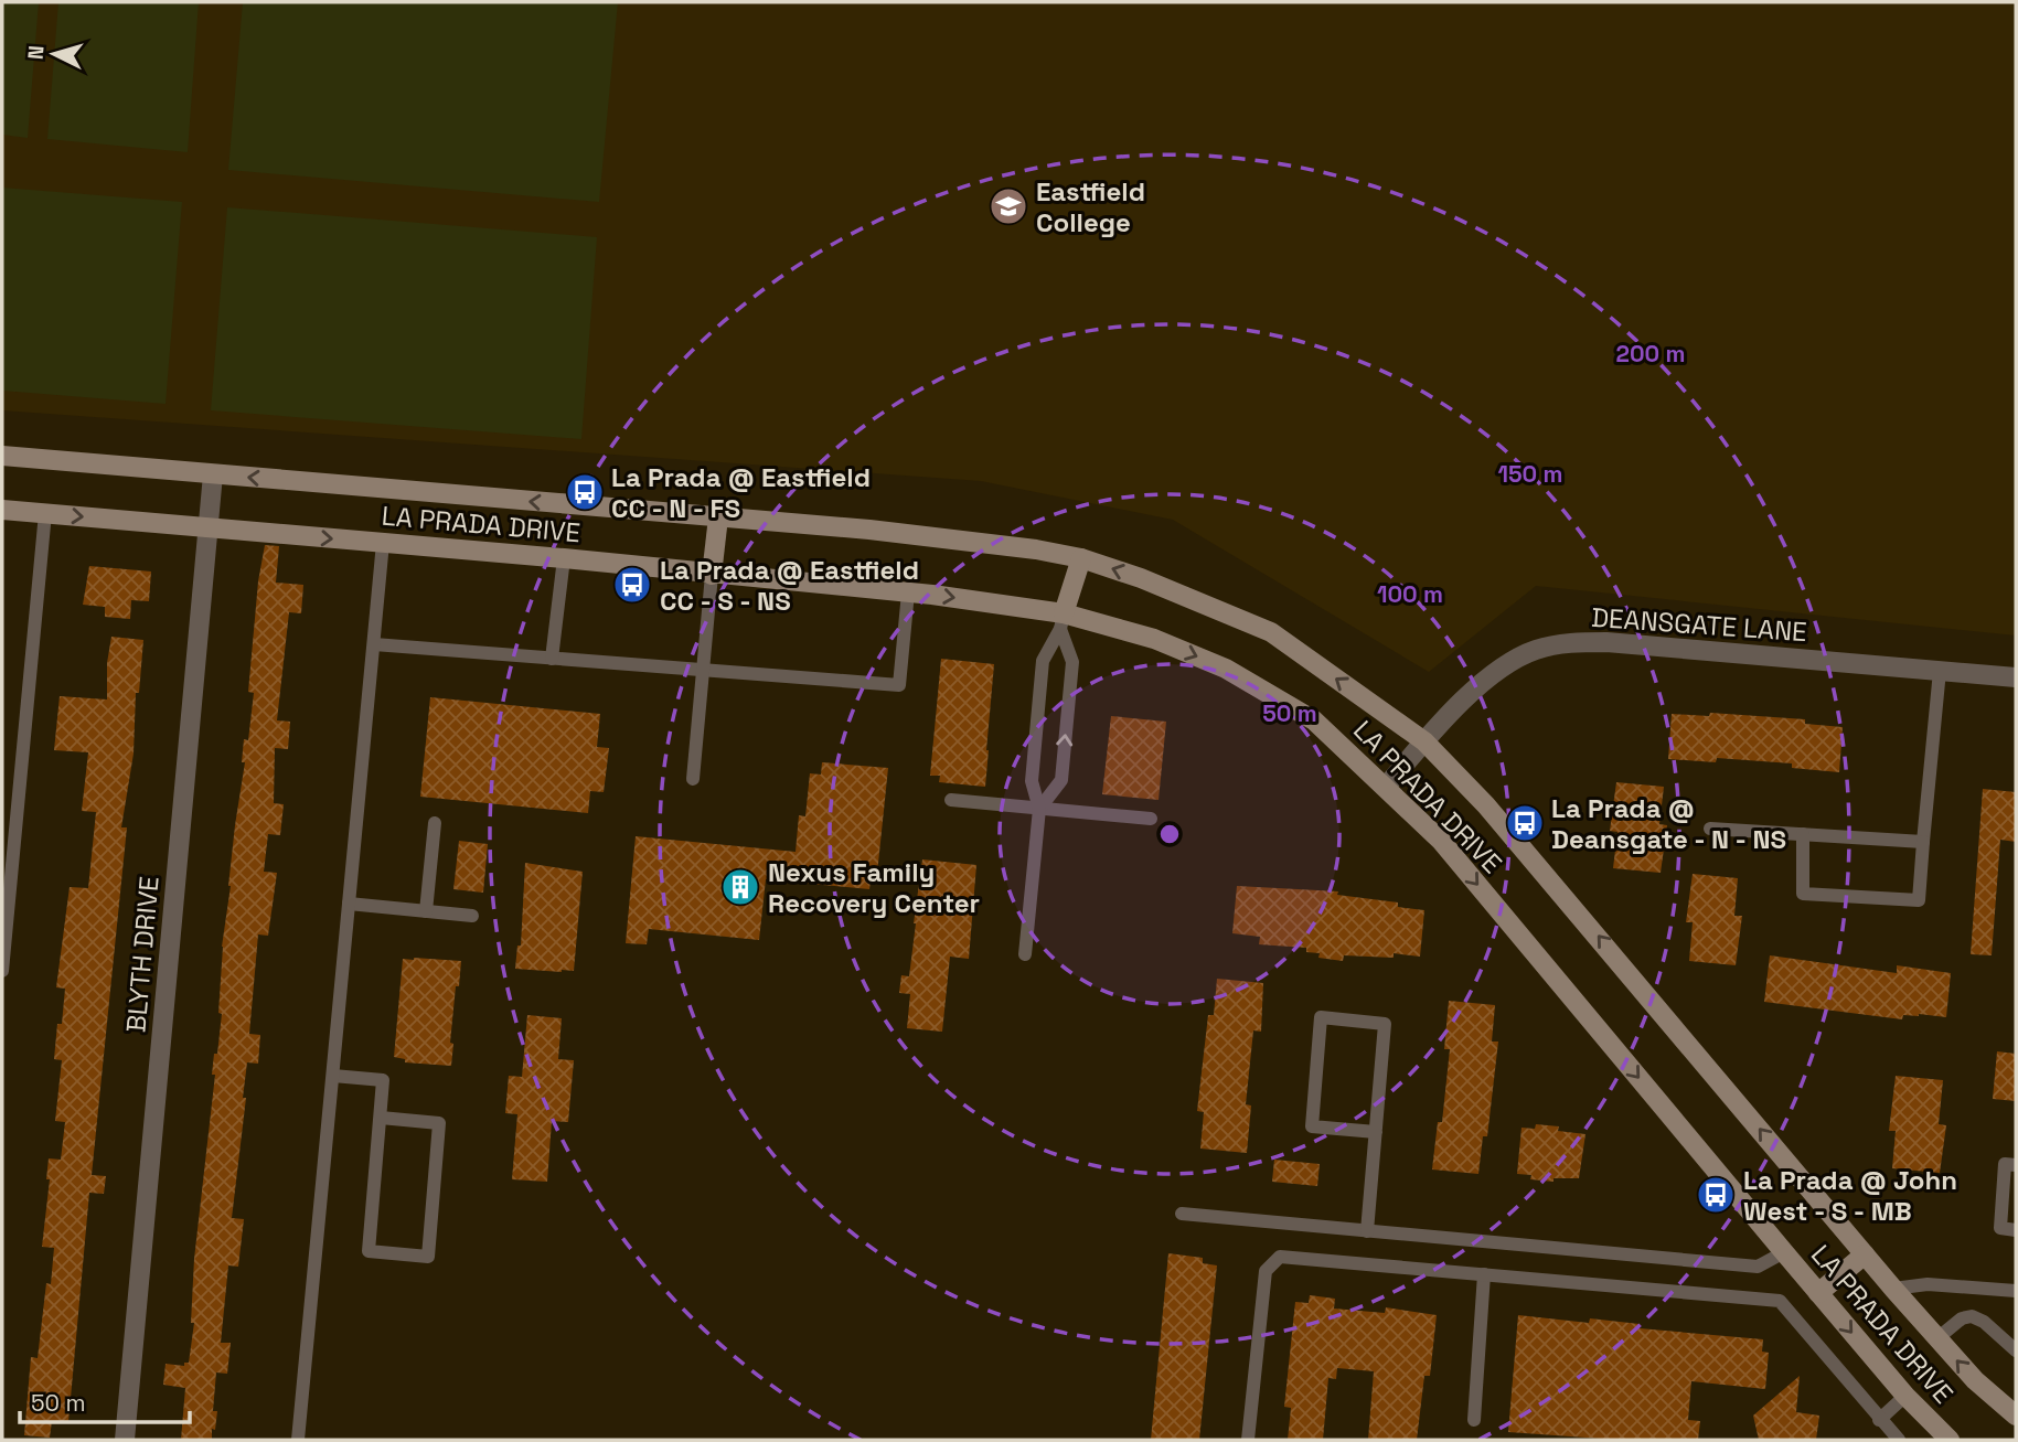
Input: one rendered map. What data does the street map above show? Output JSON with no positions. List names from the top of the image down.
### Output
{
  "streets": {
    "main road": ["LA PRADA DRIVE"],
    "street": ["DEANSGATE LANE", "BLYTH DRIVE"]
  },
  "crossings": [
    ["LA PRADA DRIVE", "DEANSGATE LANE"],
    ["LA PRADA DRIVE", "BLYTH DRIVE"]
  ],
  "places": {
    "school or university": ["Eastfield College"],
    "bus stop": [
      "La Prada @ Eastfield CC - N - FS",
      "La Prada @ Eastfield CC - S - NS",
      "La Prada @ Deansgate - N - NS",
      "La Prada @ John West - S - MB"
    ],
    "building": ["Nexus Family Recovery Center"]
  },
  "scale_bar": "50 m",
  "north": "left",
  "rings": [
    "200 m",
    "150 m",
    "100 m",
    "50 m"
  ]
}
